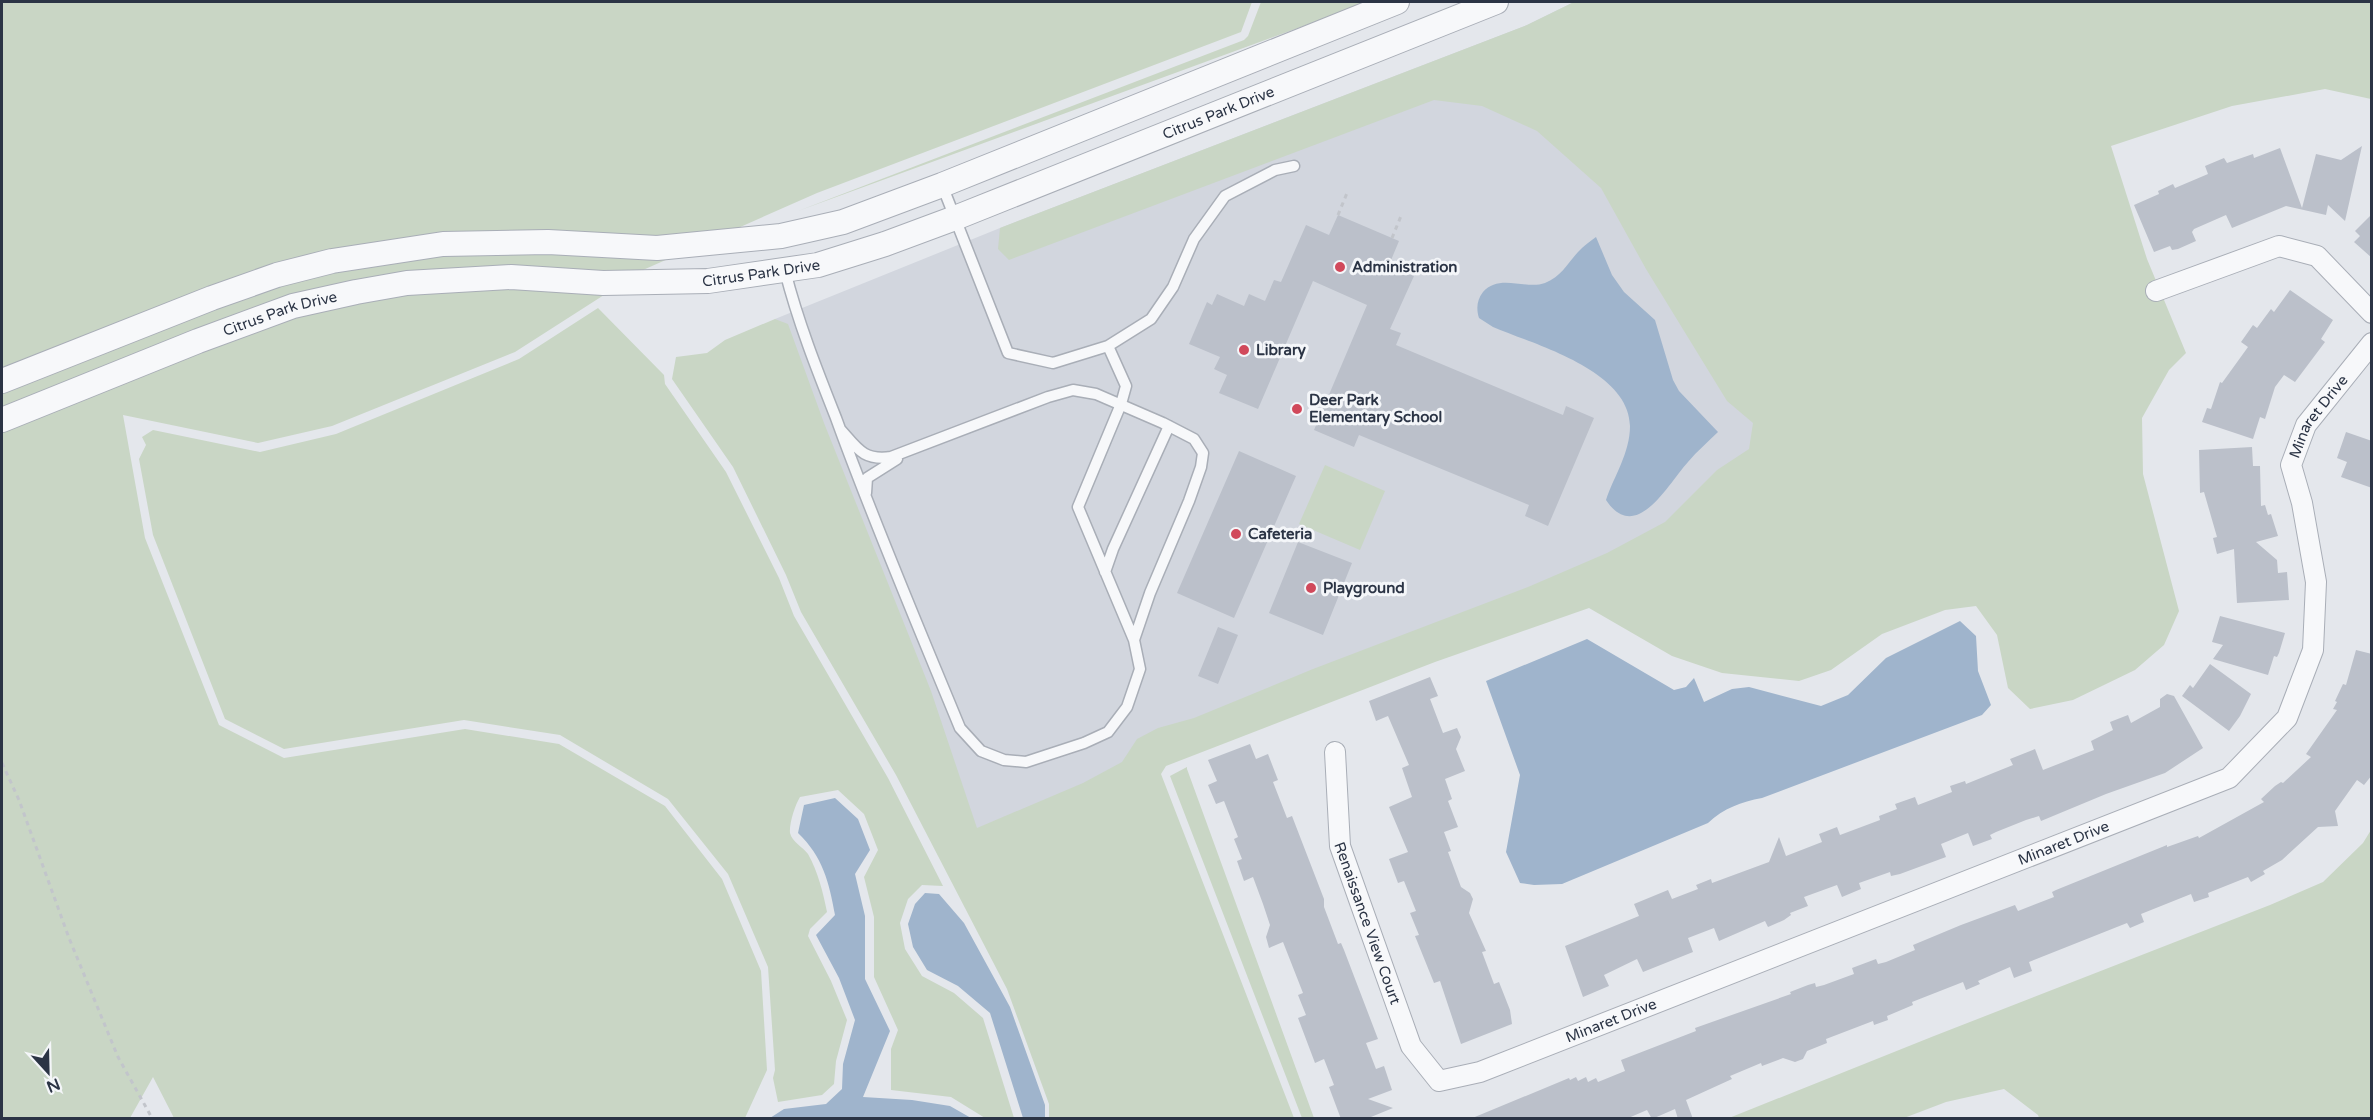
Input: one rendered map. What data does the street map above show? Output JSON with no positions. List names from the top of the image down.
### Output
{
  "streets": {
    "street": ["Citrus Park Drive", "Minaret Drive", "Renaissance View Court"]
  },
  "crossings": [
    ["Minaret Drive", "Renaissance View Court"]
  ],
  "places": [
    "Administration",
    "Library",
    "Deer Park Elementary School",
    "Cafeteria",
    "Playground"
  ],
  "north": "bottom"
}
